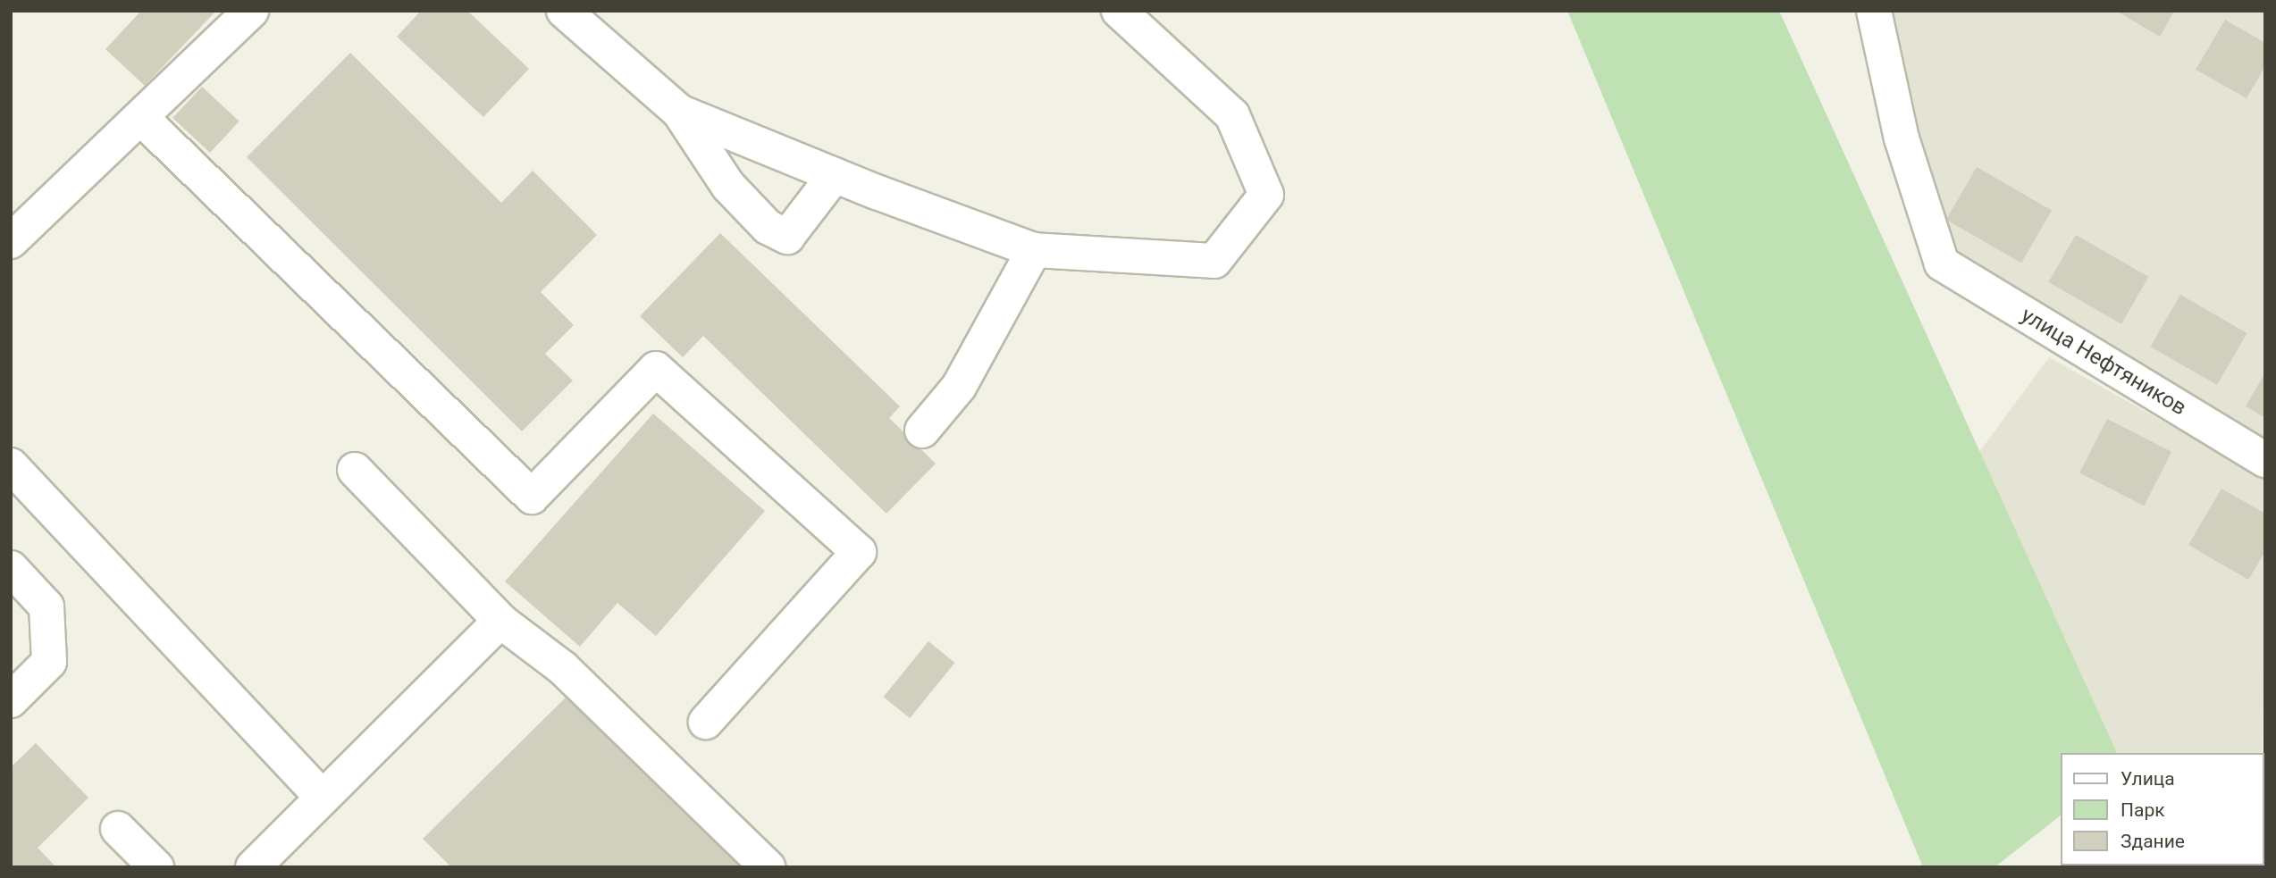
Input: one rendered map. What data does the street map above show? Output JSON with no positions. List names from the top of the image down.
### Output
{
  "streets": {
    "street": ["улица Нефтяников"]
  },
  "legend": ["Улица", "Парк", "Здание"]
}
